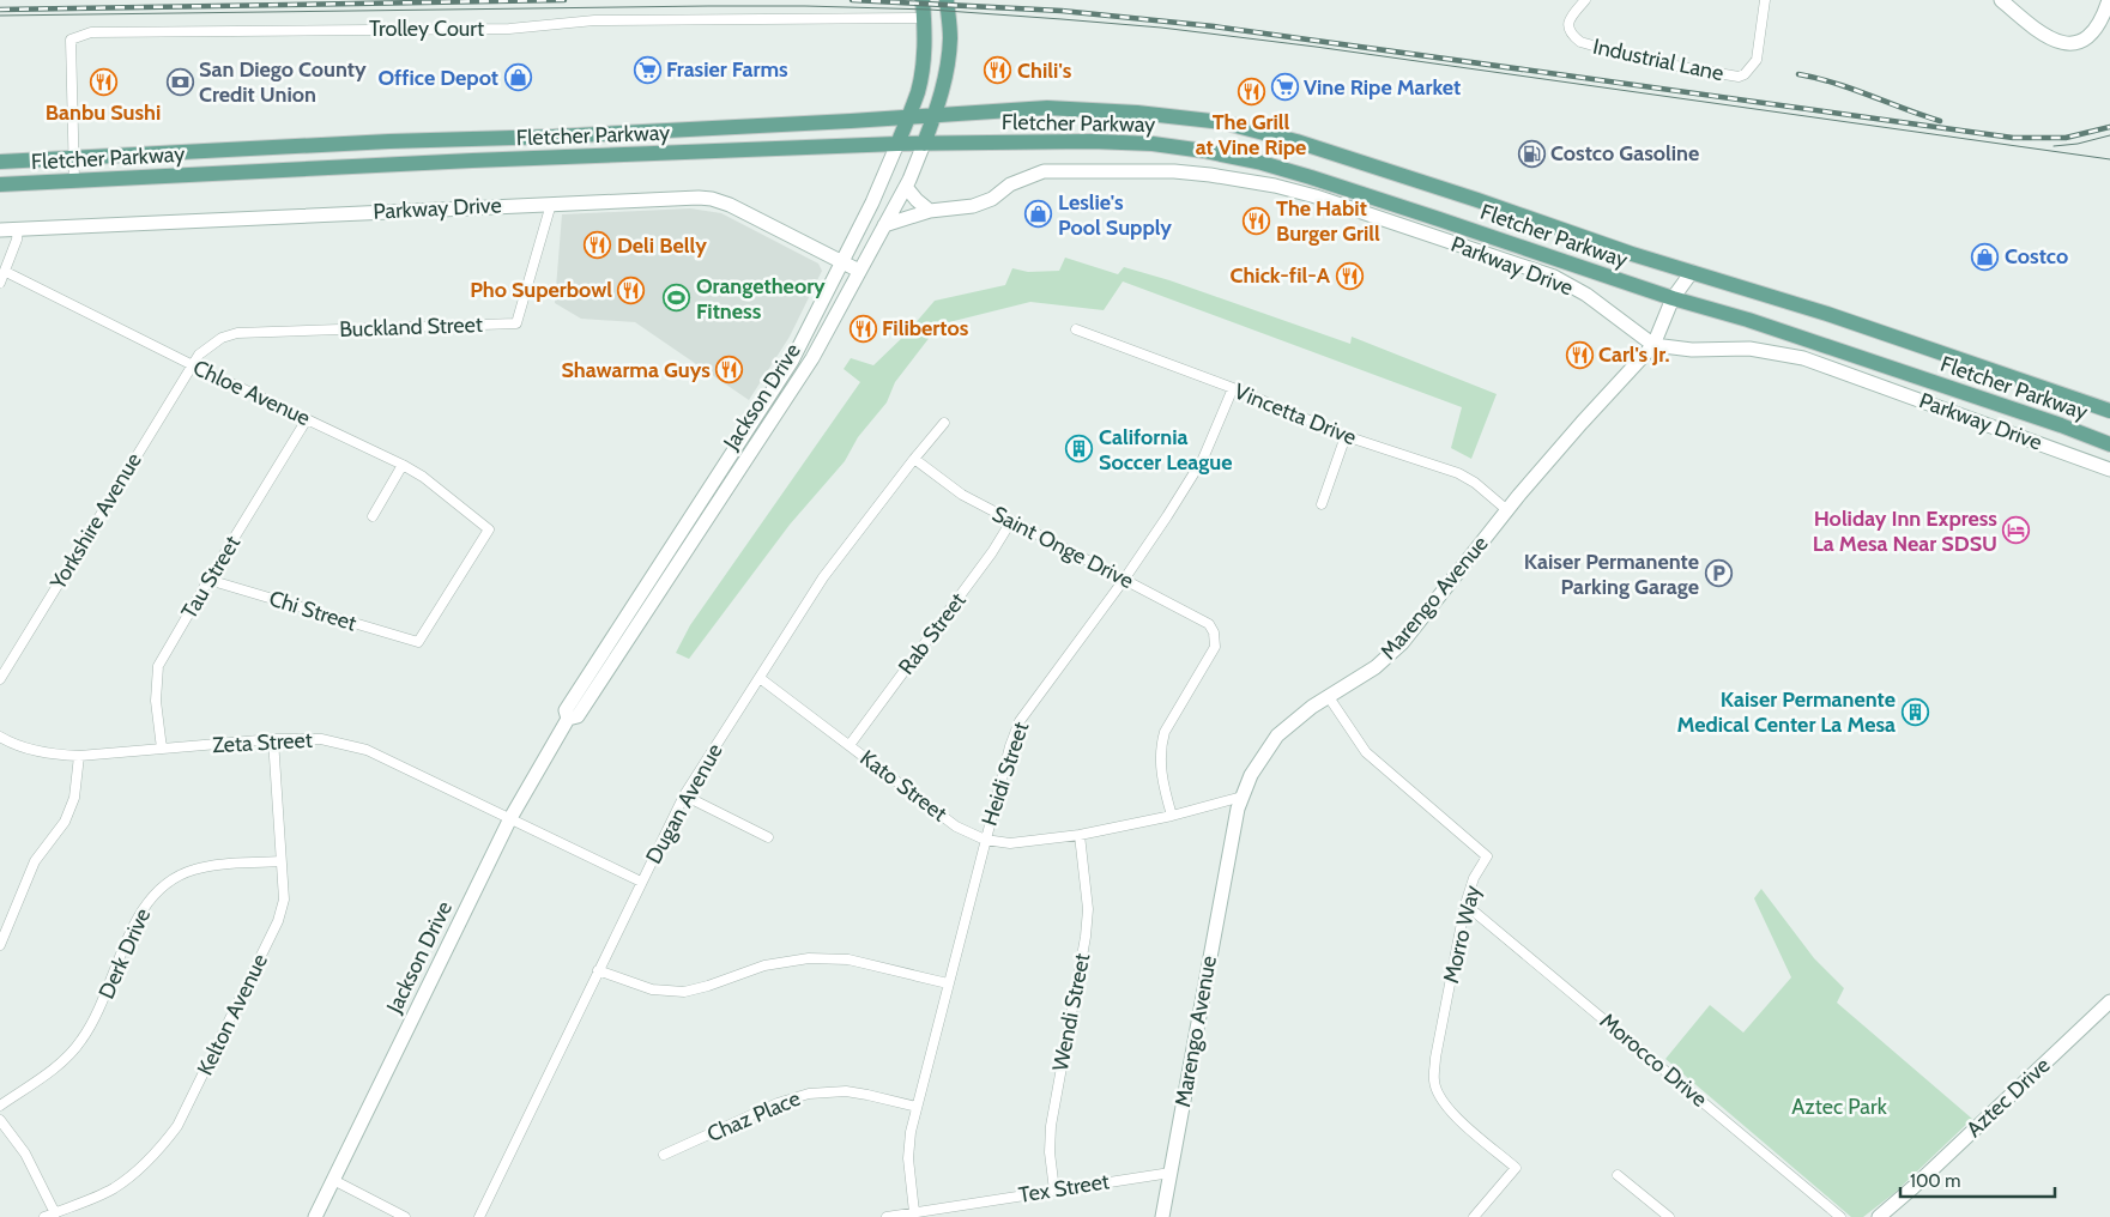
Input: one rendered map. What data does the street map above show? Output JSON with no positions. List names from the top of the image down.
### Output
{
  "streets": {
    "main road": ["Fletcher Parkway", "Jackson Drive"],
    "street": [
      "Trolley Court",
      "Industrial Lane",
      "Parkway Drive",
      "Buckland Street",
      "Chloe Avenue",
      "Vincetta Drive",
      "Yorkshire Avenue",
      "Saint Onge Drive",
      "Tau Street",
      "Marengo Avenue",
      "Chi Street",
      "Rab Street",
      "Zeta Street",
      "Heidi Street",
      "Kato Street",
      "Dugan Avenue",
      "Morro Way",
      "Derk Drive",
      "Wendi Street",
      "Kelton Avenue",
      "Morocco Drive",
      "Aztec Drive",
      "Chaz Place",
      "Tex Street"
    ]
  },
  "crossings": [
    ["Trolley Court", "Fletcher Parkway"],
    ["Trolley Court", "Jackson Drive"],
    ["Fletcher Parkway", "Jackson Drive"],
    ["Fletcher Parkway", "Marengo Avenue"],
    ["Parkway Drive", "Buckland Street"],
    ["Parkway Drive", "Jackson Drive"],
    ["Parkway Drive", "Marengo Avenue"],
    ["Buckland Street", "Chloe Avenue"],
    ["Buckland Street", "Yorkshire Avenue"],
    ["Chloe Avenue", "Yorkshire Avenue"],
    ["Chloe Avenue", "Tau Street"],
    ["Chloe Avenue", "Chi Street"],
    ["Jackson Drive", "Zeta Street"],
    ["Vincetta Drive", "Marengo Avenue"],
    ["Vincetta Drive", "Heidi Street"],
    ["Saint Onge Drive", "Rab Street"],
    ["Saint Onge Drive", "Heidi Street"],
    ["Saint Onge Drive", "Kato Street"],
    ["Saint Onge Drive", "Dugan Avenue"],
    ["Tau Street", "Chi Street"],
    ["Tau Street", "Zeta Street"],
    ["Marengo Avenue", "Kato Street"],
    ["Marengo Avenue", "Morro Way"],
    ["Marengo Avenue", "Tex Street"],
    ["Rab Street", "Kato Street"],
    ["Zeta Street", "Dugan Avenue"],
    ["Zeta Street", "Kelton Avenue"],
    ["Heidi Street", "Kato Street"],
    ["Heidi Street", "Chaz Place"],
    ["Heidi Street", "Tex Street"],
    ["Kato Street", "Dugan Avenue"],
    ["Kato Street", "Wendi Street"],
    ["Morro Way", "Morocco Drive"],
    ["Derk Drive", "Kelton Avenue"],
    ["Wendi Street", "Tex Street"]
  ],
  "parks": ["Aztec Park"],
  "places": {
    "supermarket": ["Frasier Farms", "Vine Ripe Market"],
    "restaurant": [
      "Chili's",
      "Banbu Sushi",
      "The Grill at Vine Ripe",
      "The Habit Burger Grill",
      "Deli Belly",
      "Chick-fil-A",
      "Pho Superbowl",
      "Filibertos",
      "Carl's Jr.",
      "Shawarma Guys"
    ],
    "shop": ["Office Depot", "Leslie's Pool Supply", "Costco"],
    "bank": ["San Diego County Credit Union"],
    "fuel station": ["Costco Gasoline"],
    "sports": ["Orangetheory Fitness"],
    "building": ["California Soccer League", "Kaiser Permanente Medical Center La Mesa"],
    "hotel": ["Holiday Inn Express La Mesa Near SDSU"],
    "parking": ["Kaiser Permanente Parking Garage"]
  },
  "scale_bar": "100 m"
}
